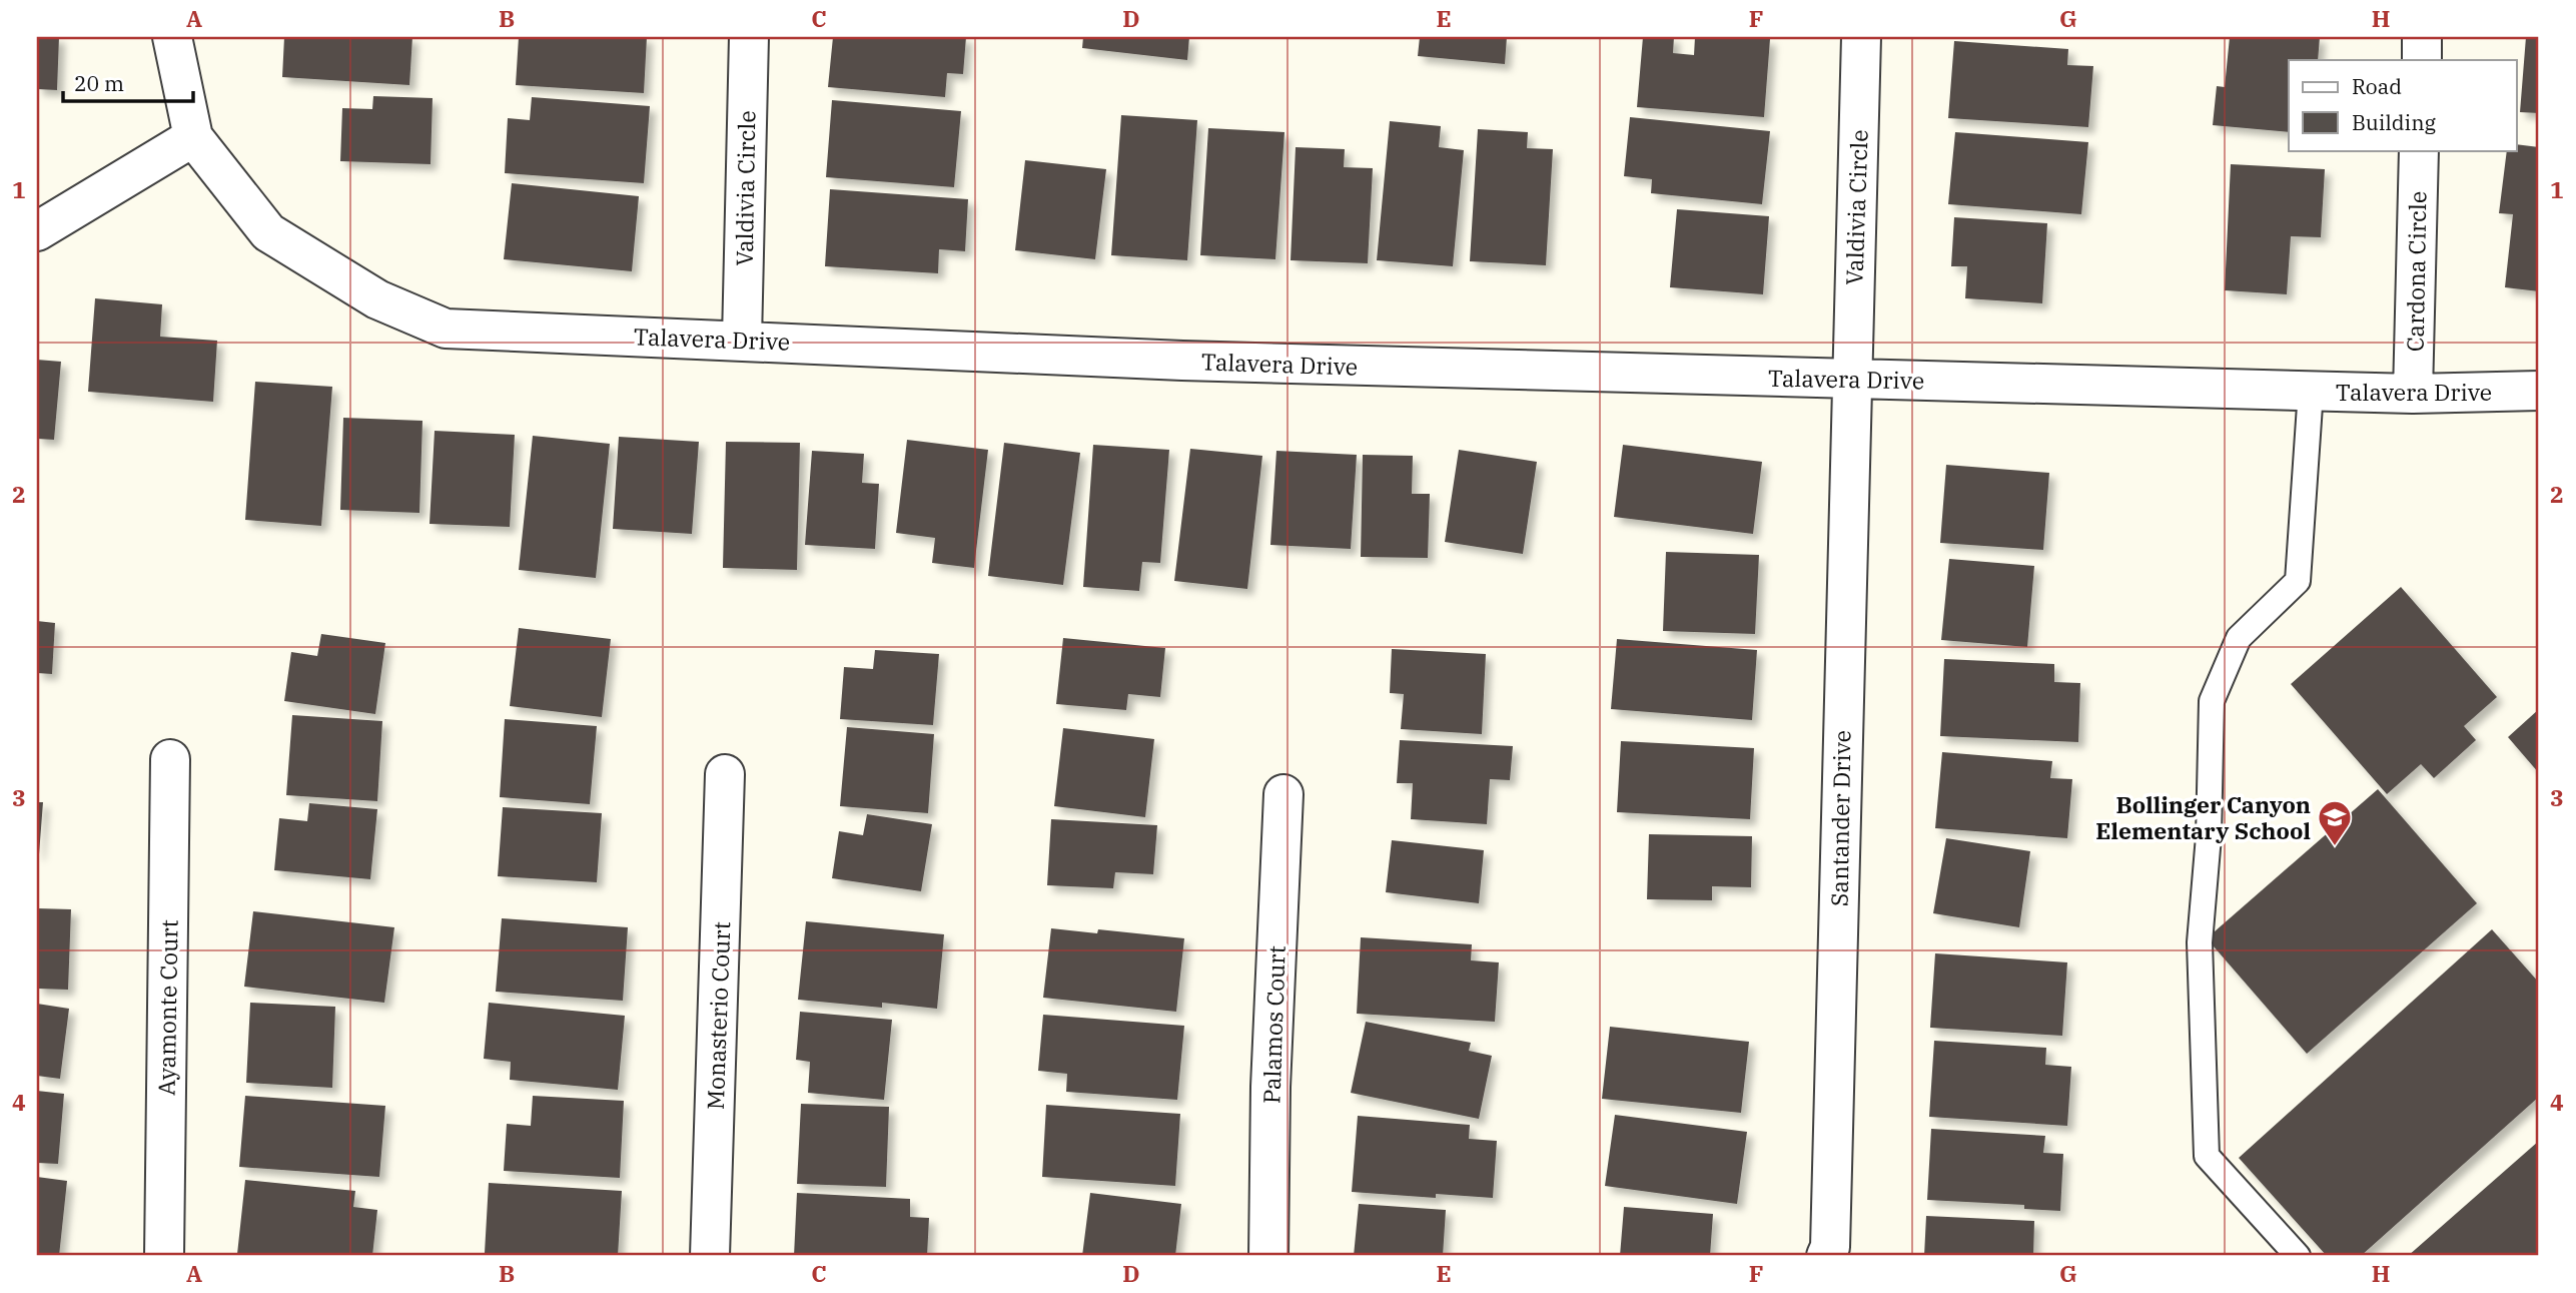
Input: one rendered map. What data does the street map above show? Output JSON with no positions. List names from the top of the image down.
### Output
{
  "streets": {
    "street": [
      "Valdivia Circle",
      "Cardona Circle",
      "Talavera Drive",
      "Santander Drive",
      "Ayamonte Court",
      "Monasterio Court",
      "Palamos Court"
    ]
  },
  "crossings": [
    ["Valdivia Circle", "Talavera Drive"],
    ["Valdivia Circle", "Santander Drive"],
    ["Cardona Circle", "Talavera Drive"],
    ["Talavera Drive", "Santander Drive"]
  ],
  "places": {
    "school or university": ["Bollinger Canyon Elementary School"]
  },
  "legend": ["Road", "Building"],
  "scale_bar": "20 m",
  "grid": {
    "columns": [
      "A",
      "B",
      "C",
      "D",
      "E",
      "F",
      "G",
      "H"
    ],
    "rows": [
      "1",
      "2",
      "3",
      "4"
    ]
  }
}
